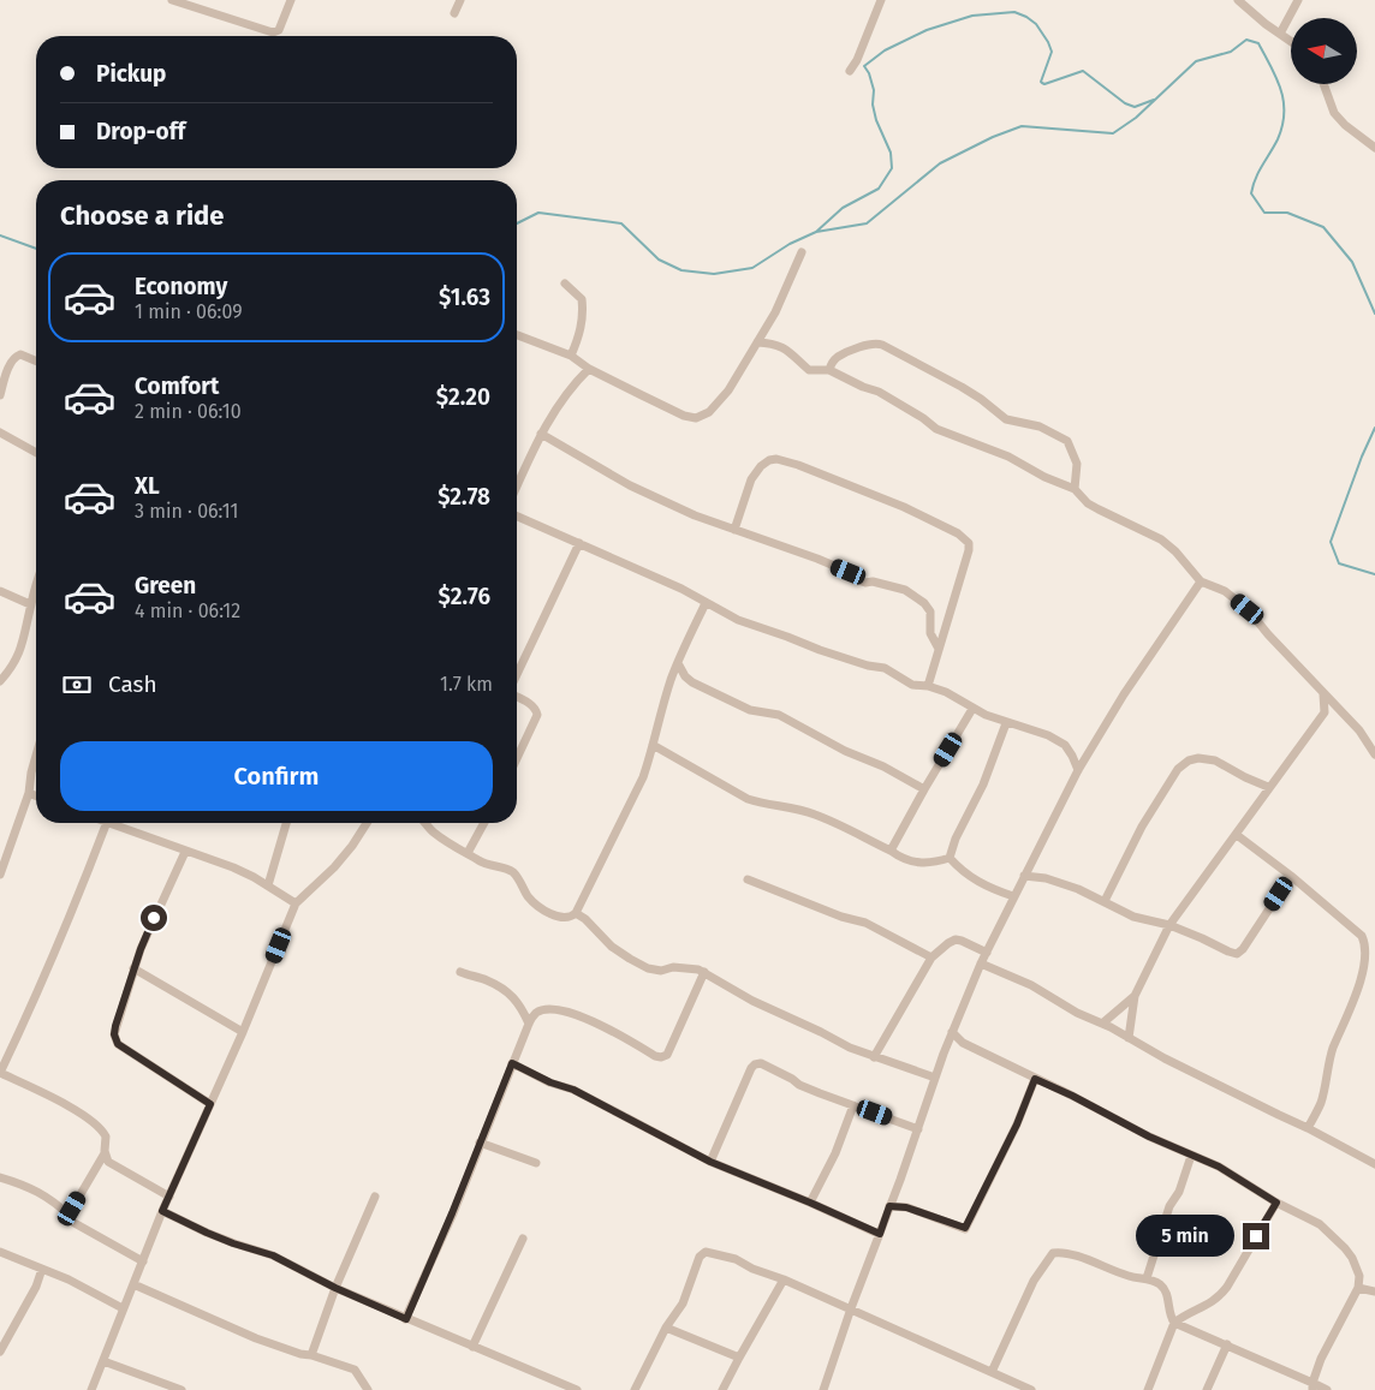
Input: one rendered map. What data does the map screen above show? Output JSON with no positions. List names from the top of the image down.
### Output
{
  "north": "left",
  "page": {
    "banner": ["Pickup", "Drop-off"],
    "heading": "Choose a ride",
    "list": [
      {
        "name": "Economy",
        "note": "1 min · 06:09",
        "value": "$1.63"
      },
      {
        "name": "Comfort",
        "note": "2 min · 06:10",
        "value": "$2.20"
      },
      {
        "name": "XL",
        "note": "3 min · 06:11",
        "value": "$2.78"
      },
      {
        "name": "Green",
        "note": "4 min · 06:12",
        "value": "$2.76"
      }
    ],
    "pay": ["Cash", "1.7 km"],
    "buttons": "Confirm",
    "bubble": "5 min"
  }
}
